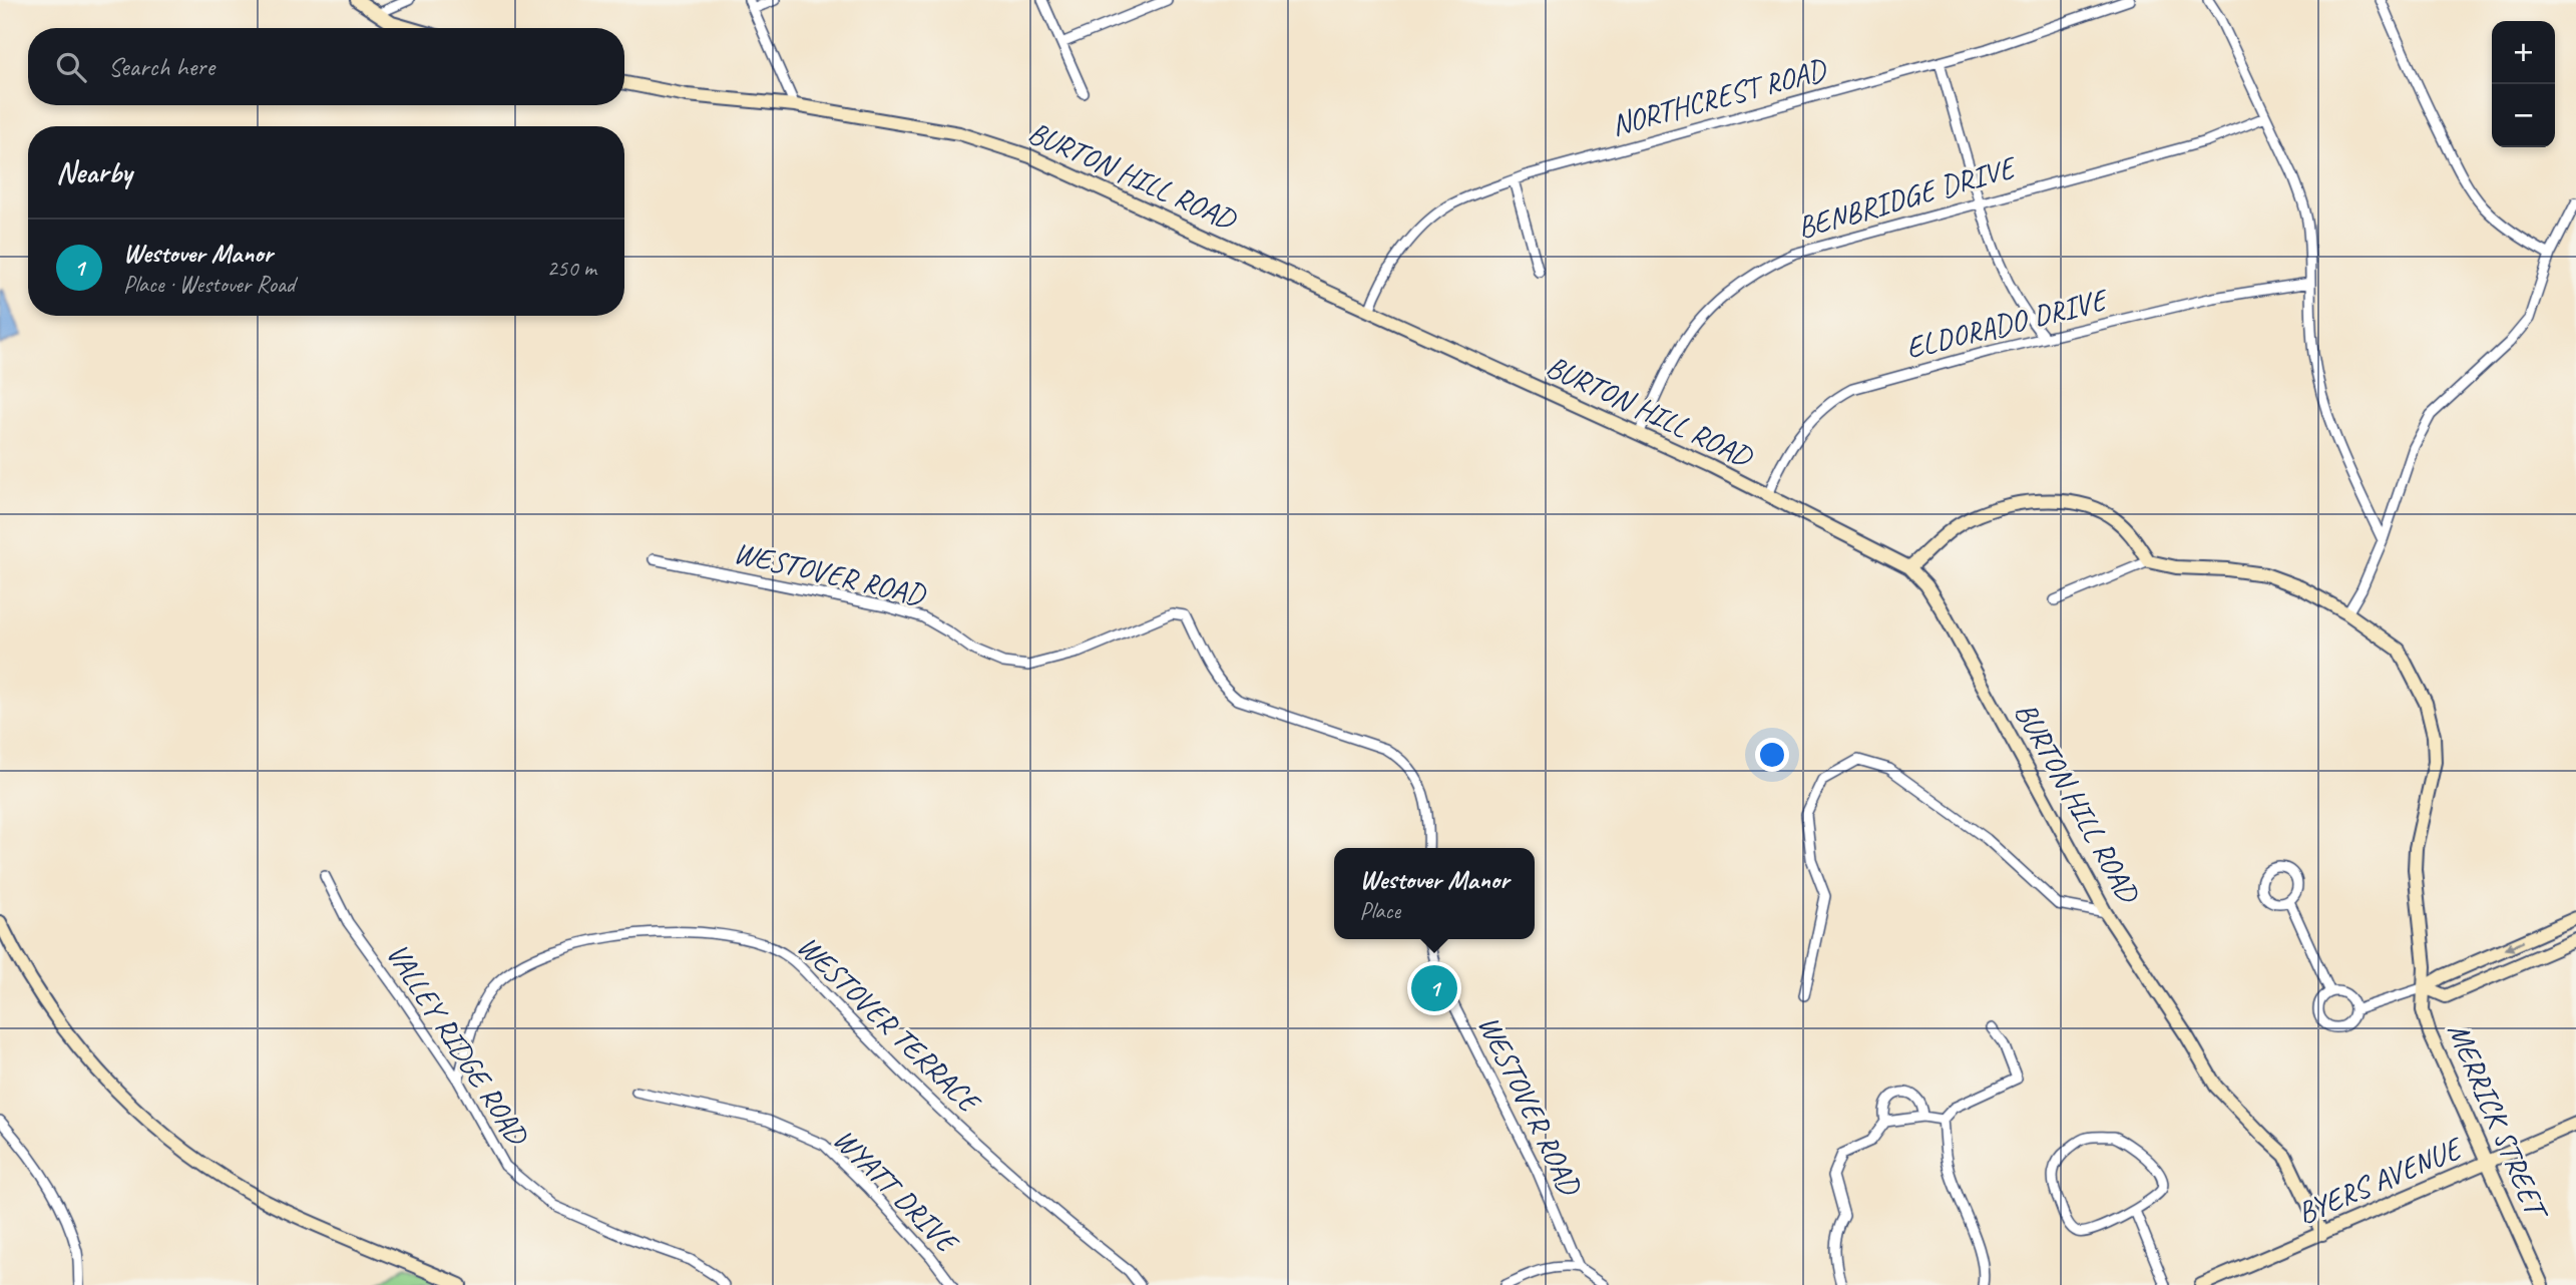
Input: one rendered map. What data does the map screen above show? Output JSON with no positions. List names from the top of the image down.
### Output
{
  "streets": {
    "street": [
      "NORTHCREST ROAD",
      "BURTON HILL ROAD",
      "BENBRIDGE DRIVE",
      "ELDORADO DRIVE",
      "WESTOVER ROAD",
      "WESTOVER TERRACE",
      "VALLEY RIDGE ROAD",
      "MERRICK STREET",
      "BYERS AVENUE",
      "WYATT DRIVE"
    ]
  },
  "crossings": [
    ["NORTHCREST ROAD", "BURTON HILL ROAD"],
    ["BURTON HILL ROAD", "BENBRIDGE DRIVE"],
    ["BURTON HILL ROAD", "ELDORADO DRIVE"],
    ["BURTON HILL ROAD", "BYERS AVENUE"],
    ["WESTOVER TERRACE", "VALLEY RIDGE ROAD"],
    ["MERRICK STREET", "BYERS AVENUE"]
  ],
  "page": {
    "map_buttons": ["+", "−"],
    "search": "Search here",
    "heading": "Nearby",
    "list": [
      {
        "mark": "1",
        "name": "Westover Manor",
        "note": "Place · Westover Road",
        "value": "250 m"
      }
    ],
    "popup": ["Westover Manor", "Place"],
    "pins": "1"
  }
}
